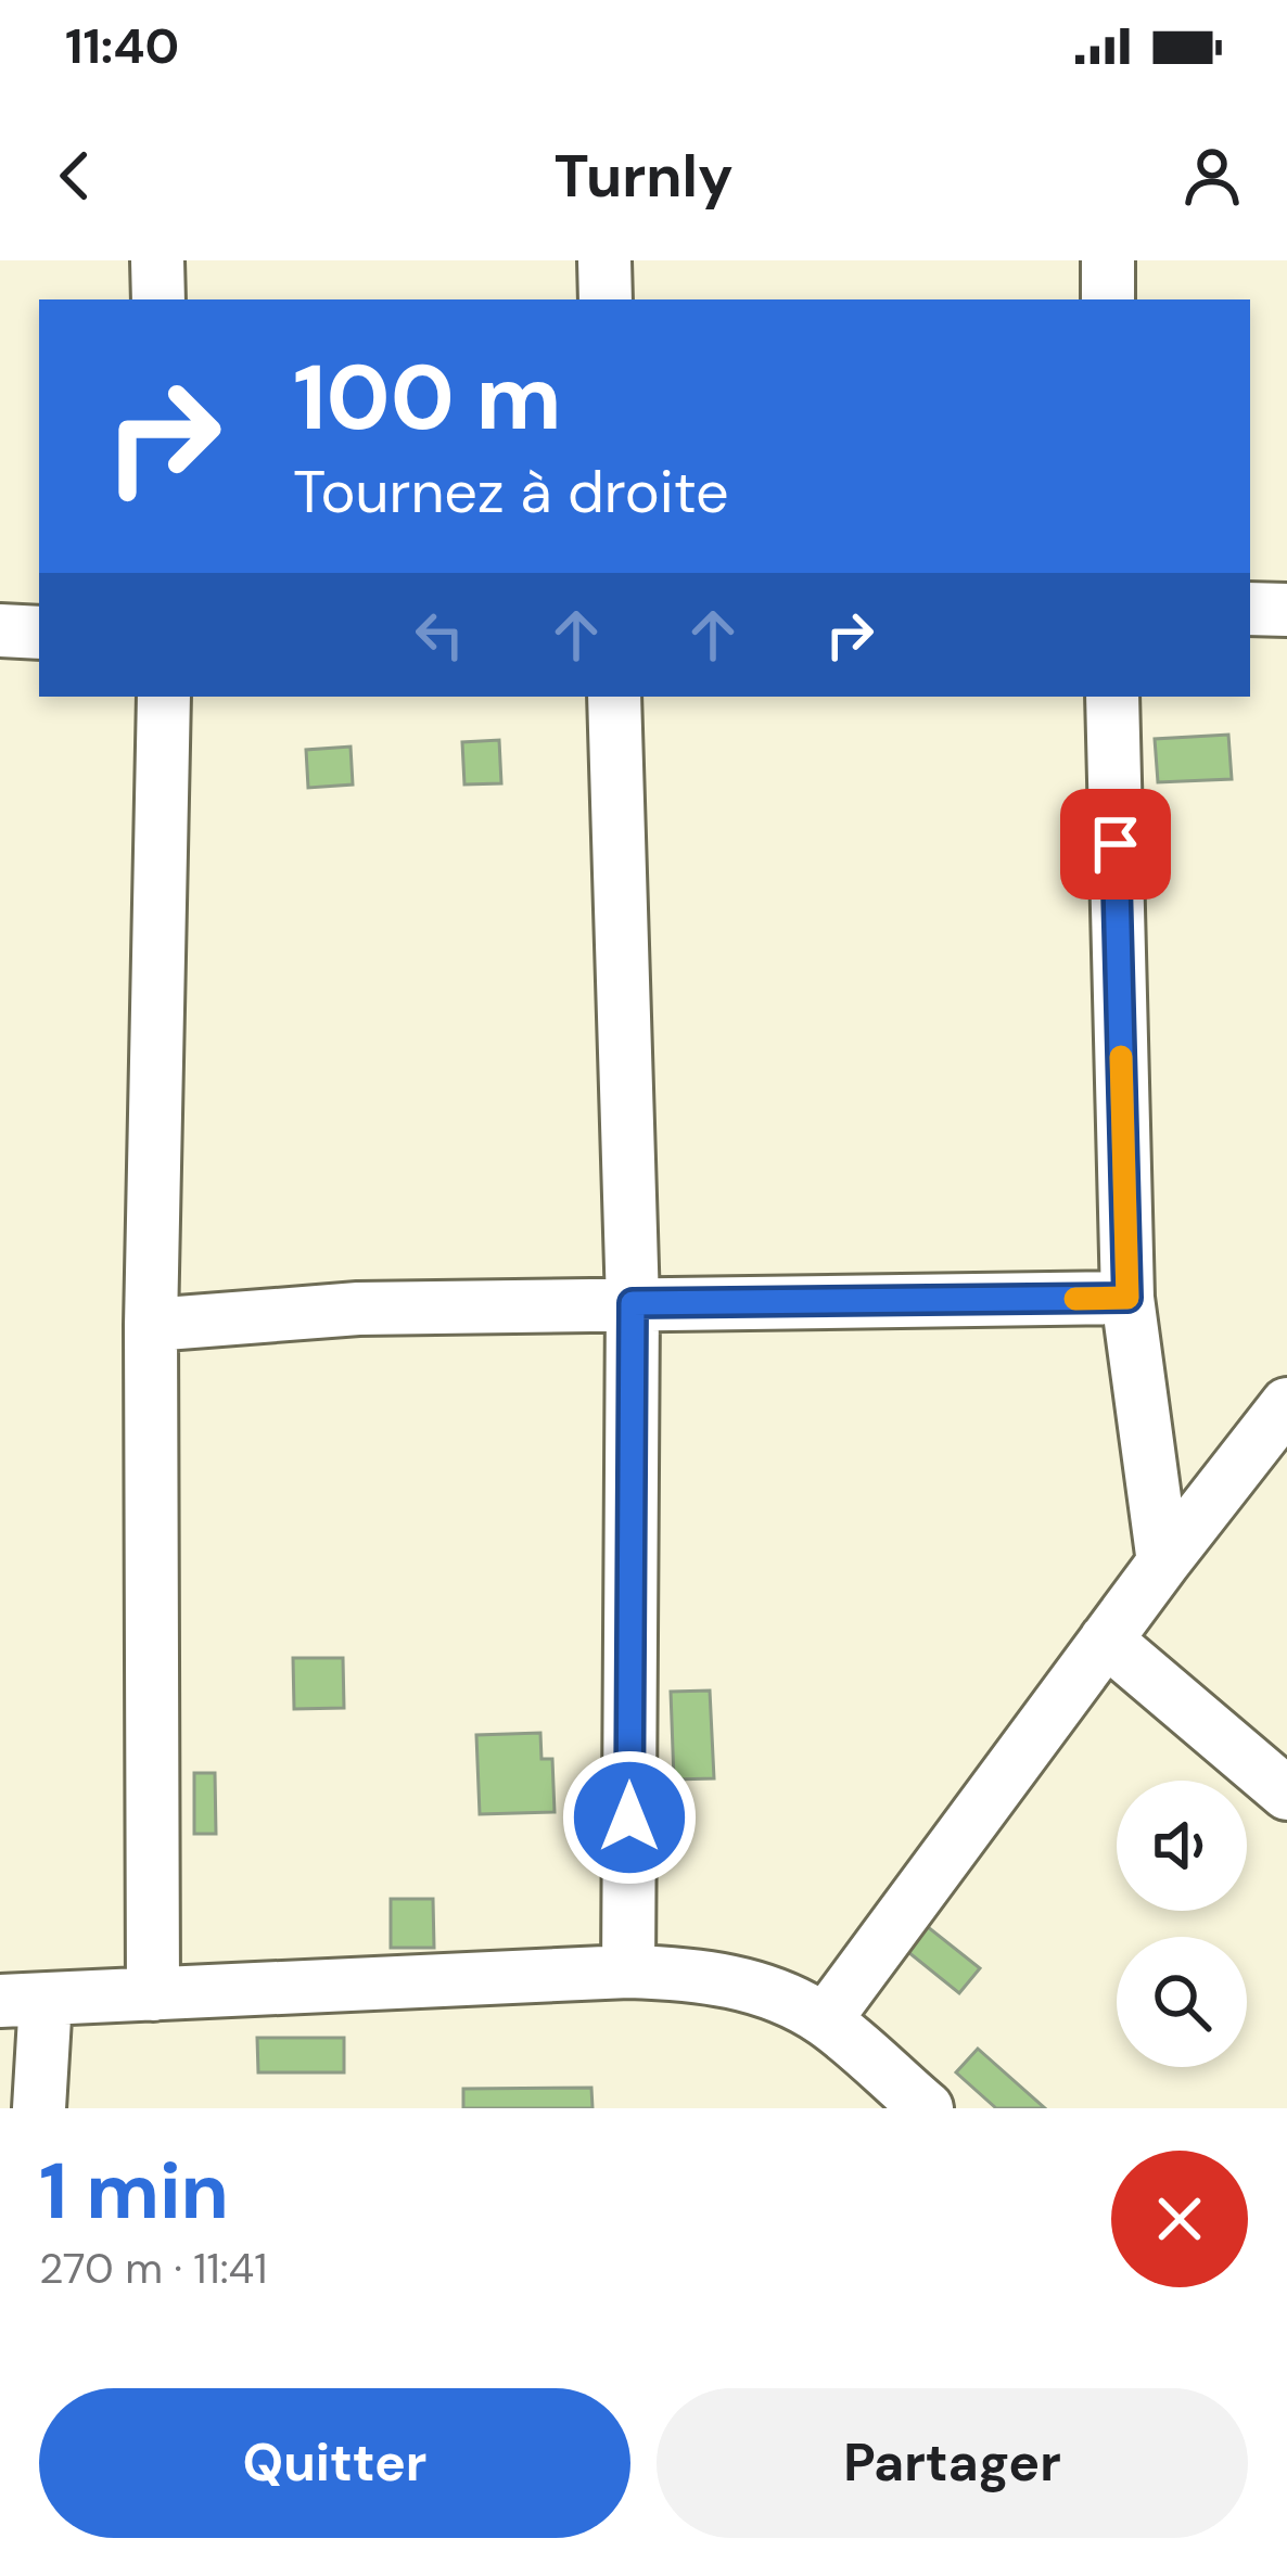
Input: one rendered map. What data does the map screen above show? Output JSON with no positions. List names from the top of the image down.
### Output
{
  "page": {
    "status": "11:40",
    "header": "Turnly",
    "turn": ["100 m", "Tournez à droite"],
    "heading": ["1 min", "270 m · 11:41"],
    "buttons": ["Quitter", "Partager"]
  }
}
